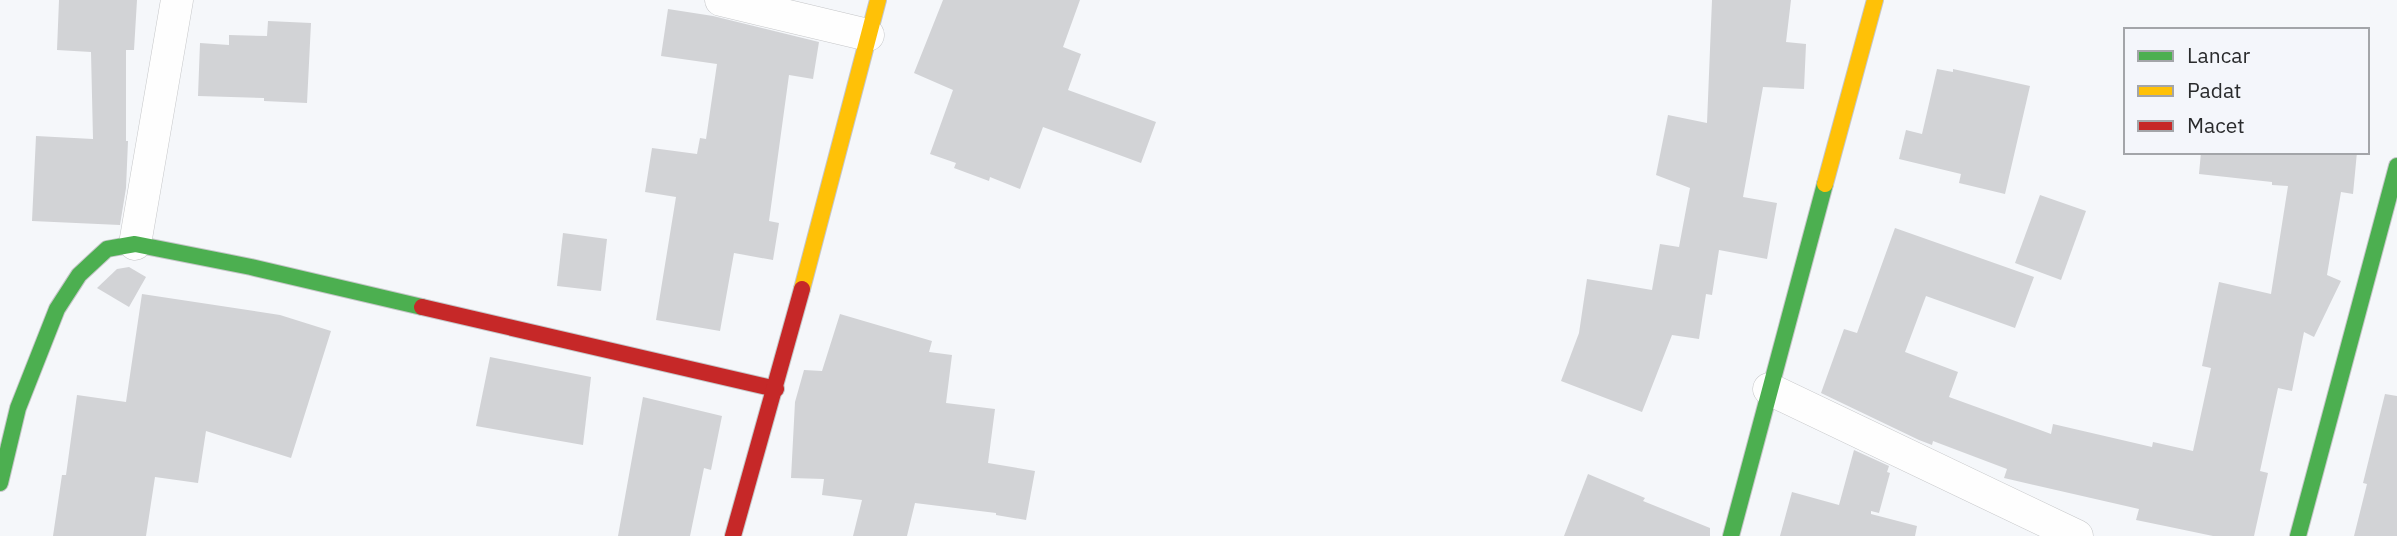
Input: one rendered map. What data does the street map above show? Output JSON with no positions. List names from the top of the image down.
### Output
{
  "legend": ["Lancar", "Padat", "Macet"]
}
